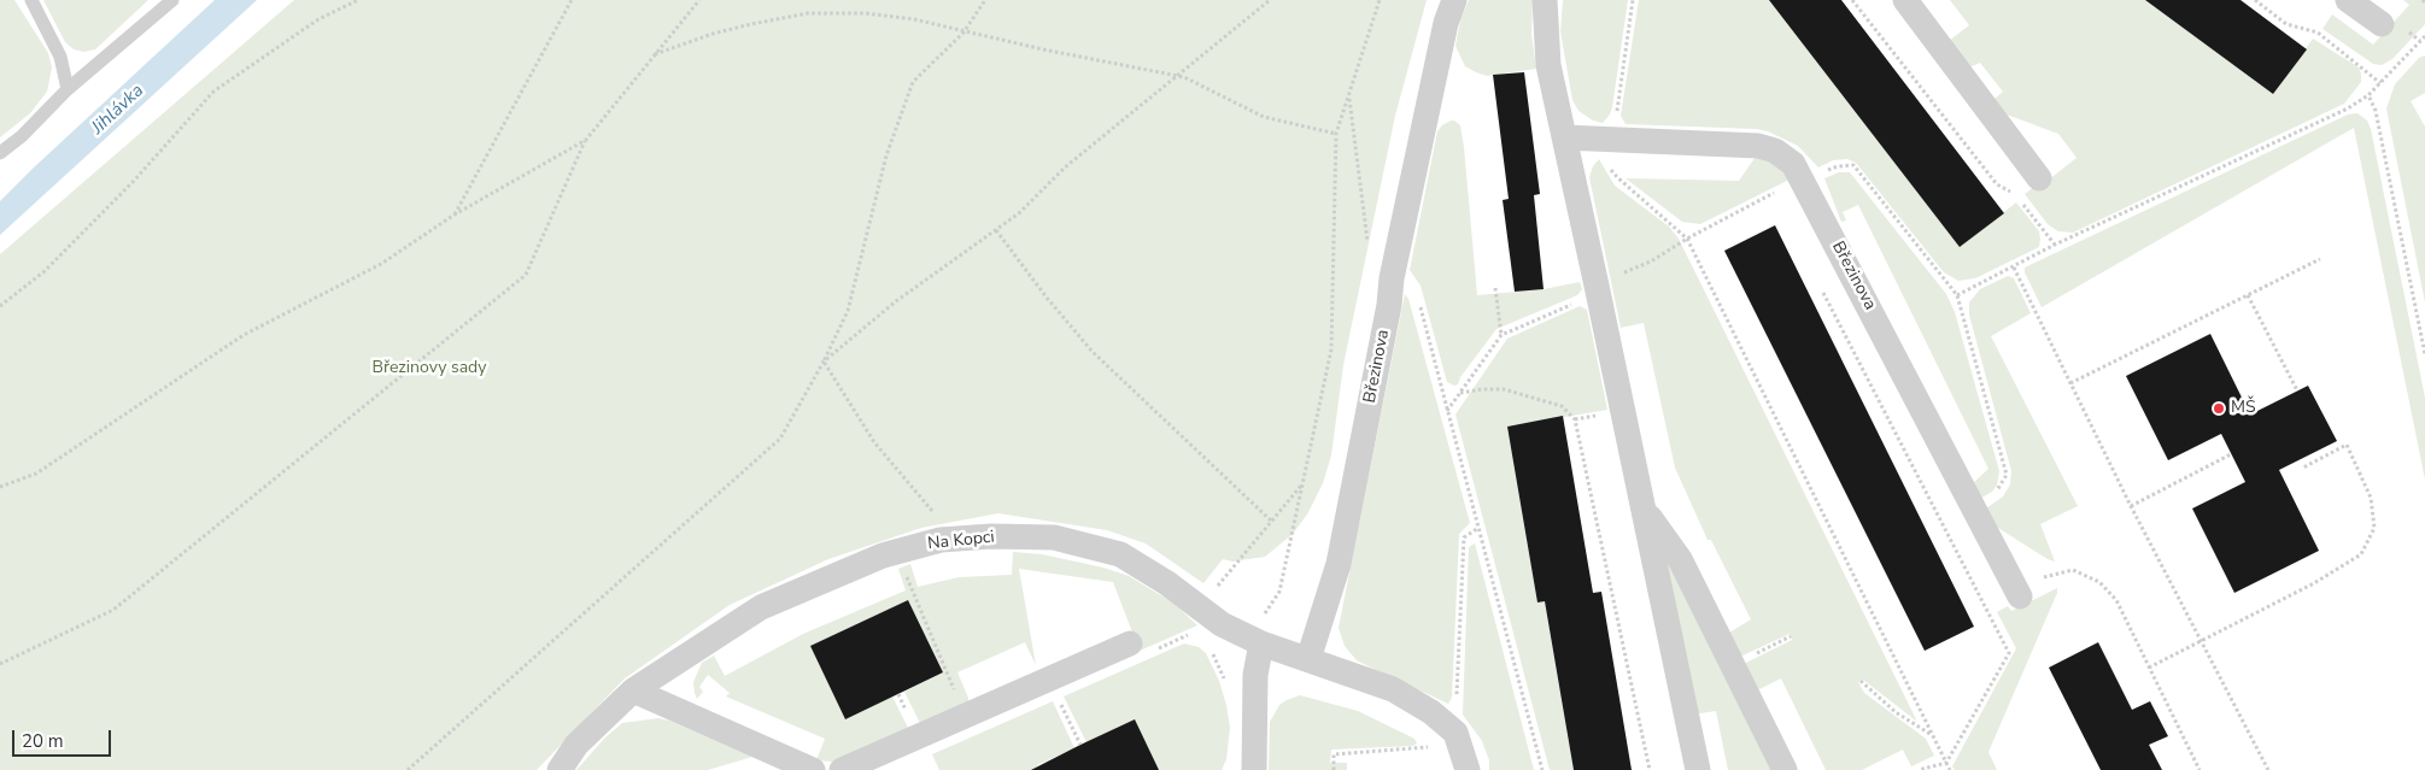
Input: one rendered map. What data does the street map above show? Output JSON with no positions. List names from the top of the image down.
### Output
{
  "streets": {
    "street": ["Březinova", "Na Kopci"]
  },
  "water": ["Jihlávka"],
  "parks": ["Březinovy sady"],
  "places": ["MŠ"],
  "scale_bar": "20 m"
}
